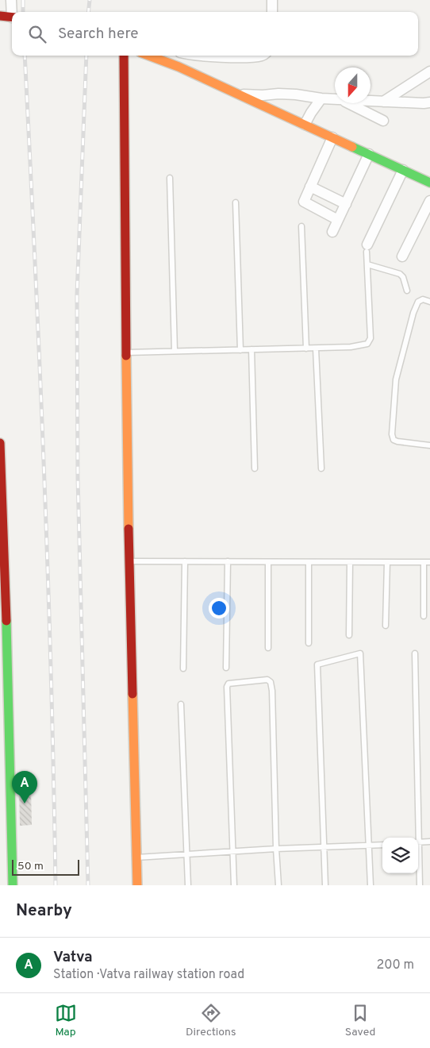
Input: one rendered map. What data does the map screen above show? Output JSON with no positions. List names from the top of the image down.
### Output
{
  "scale_bar": "50 m",
  "north": "bottom",
  "page": {
    "search": "Search here",
    "pins": "A",
    "scale": "50 m",
    "heading": "Nearby",
    "list": [
      {
        "mark": "A",
        "name": "Vatva",
        "note": "Station · Vatva railway station road",
        "value": "200 m"
      }
    ],
    "nav": ["Map", "Directions", "Saved"]
  }
}
